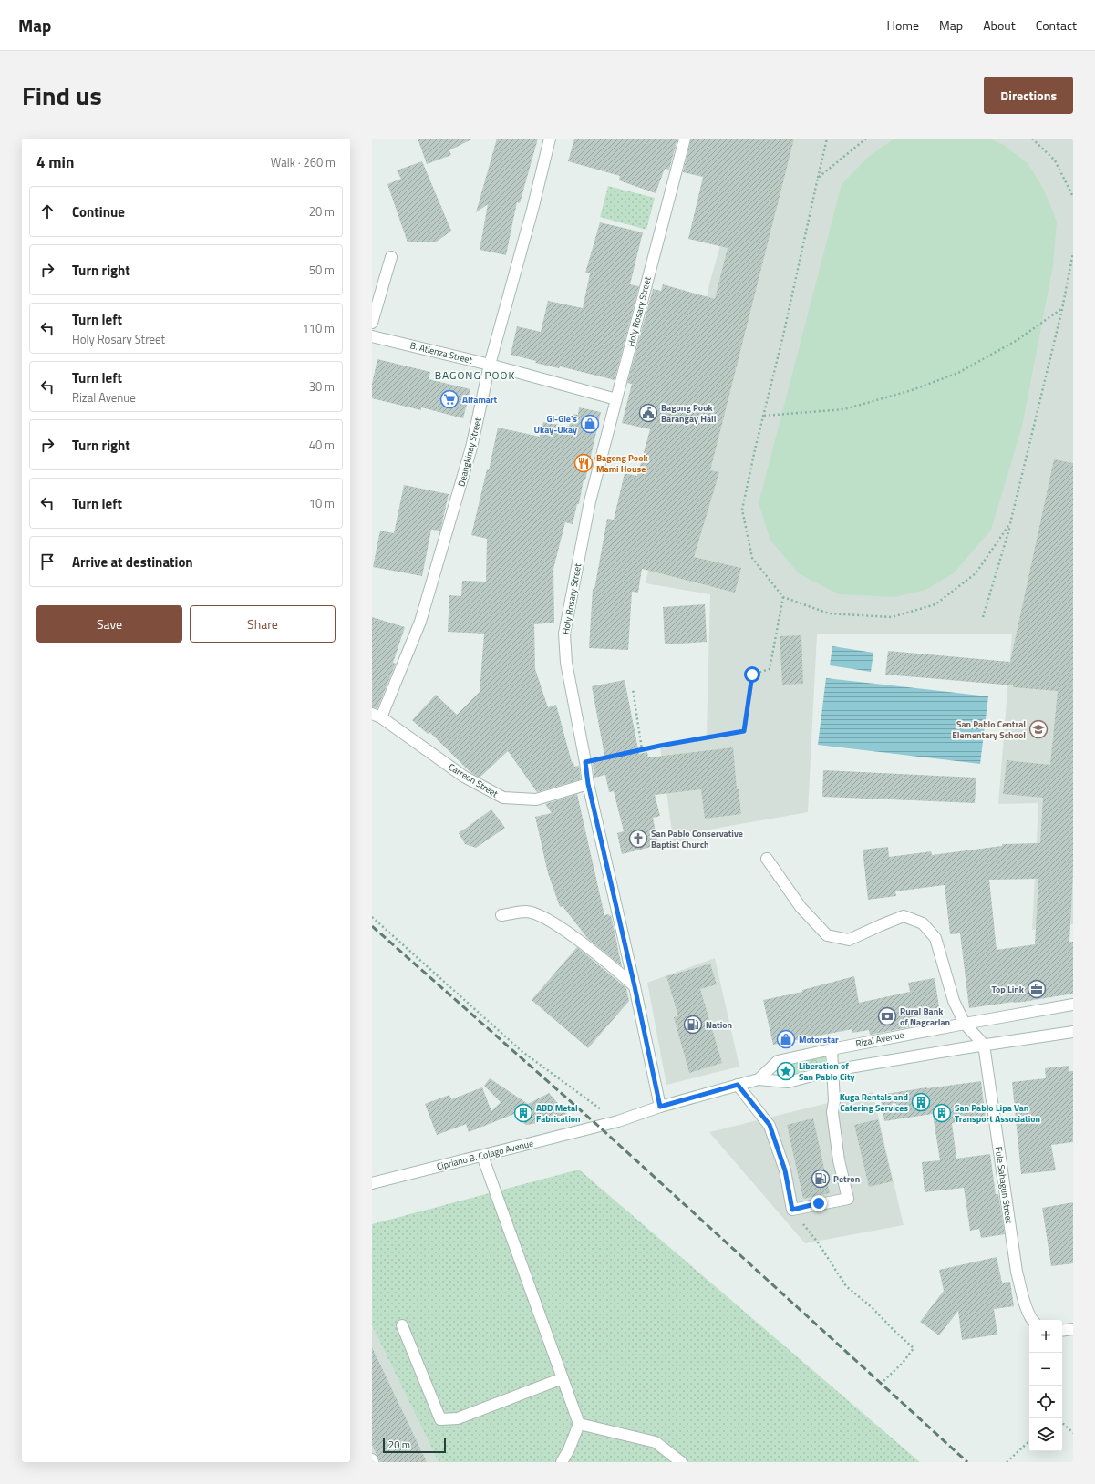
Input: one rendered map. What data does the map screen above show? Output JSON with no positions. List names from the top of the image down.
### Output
{
  "streets": {
    "street": [
      "Holy Rosary Street",
      "B. Atienza Street",
      "Deangkinay Street",
      "Carreon Street",
      "Rizal Avenue",
      "Cipriano B. Colago Avenue",
      "Fule Sahagun Street"
    ]
  },
  "crossings": [
    ["Holy Rosary Street", "B. Atienza Street"],
    ["Holy Rosary Street", "Carreon Street"],
    ["Holy Rosary Street", "Rizal Avenue"],
    ["B. Atienza Street", "Deangkinay Street"],
    ["Deangkinay Street", "Carreon Street"],
    ["Rizal Avenue", "Cipriano B. Colago Avenue"],
    ["Rizal Avenue", "Fule Sahagun Street"]
  ],
  "districts": ["BAGONG POOK"],
  "places": {
    "supermarket": ["Alfamart"],
    "public building": ["Bagong Pook Barangay Hall"],
    "shop": ["Gi-Gie's Ukay-Ukay", "Motorstar"],
    "restaurant": ["Bagong Pook Mami House"],
    "school or university": ["San Pablo Central Elementary School"],
    "church": ["San Pablo Conservative Baptist Church"],
    "office": ["Top Link"],
    "bank": ["Rural Bank of Nagcarlan"],
    "fuel station": ["Nation", "Petron"],
    "place": ["Liberation of San Pablo City"],
    "building": ["Kuga Rentals and Catering Services", "ABD Metal Fabrication", "San Pablo Lipa Van Transport Association"]
  },
  "scale_bar": "20 m",
  "page": {
    "header": "Map",
    "nav": [
      "Home",
      "Map",
      "About",
      "Contact"
    ],
    "title": "Find us",
    "buttons": [
      "Directions",
      ["Save", "Share"]
    ],
    "heading": ["4 min", "Walk · 260 m"],
    "list": [
      ["Continue", "20 m"],
      ["Turn right", "50 m"],
      ["Turn left", "Holy Rosary Street", "110 m"],
      ["Turn left", "Rizal Avenue", "30 m"],
      ["Turn right", "40 m"],
      ["Turn left", "10 m"],
      "Arrive at destination"
    ],
    "map_buttons": ["+", "−"],
    "scale": "20 m"
  }
}
